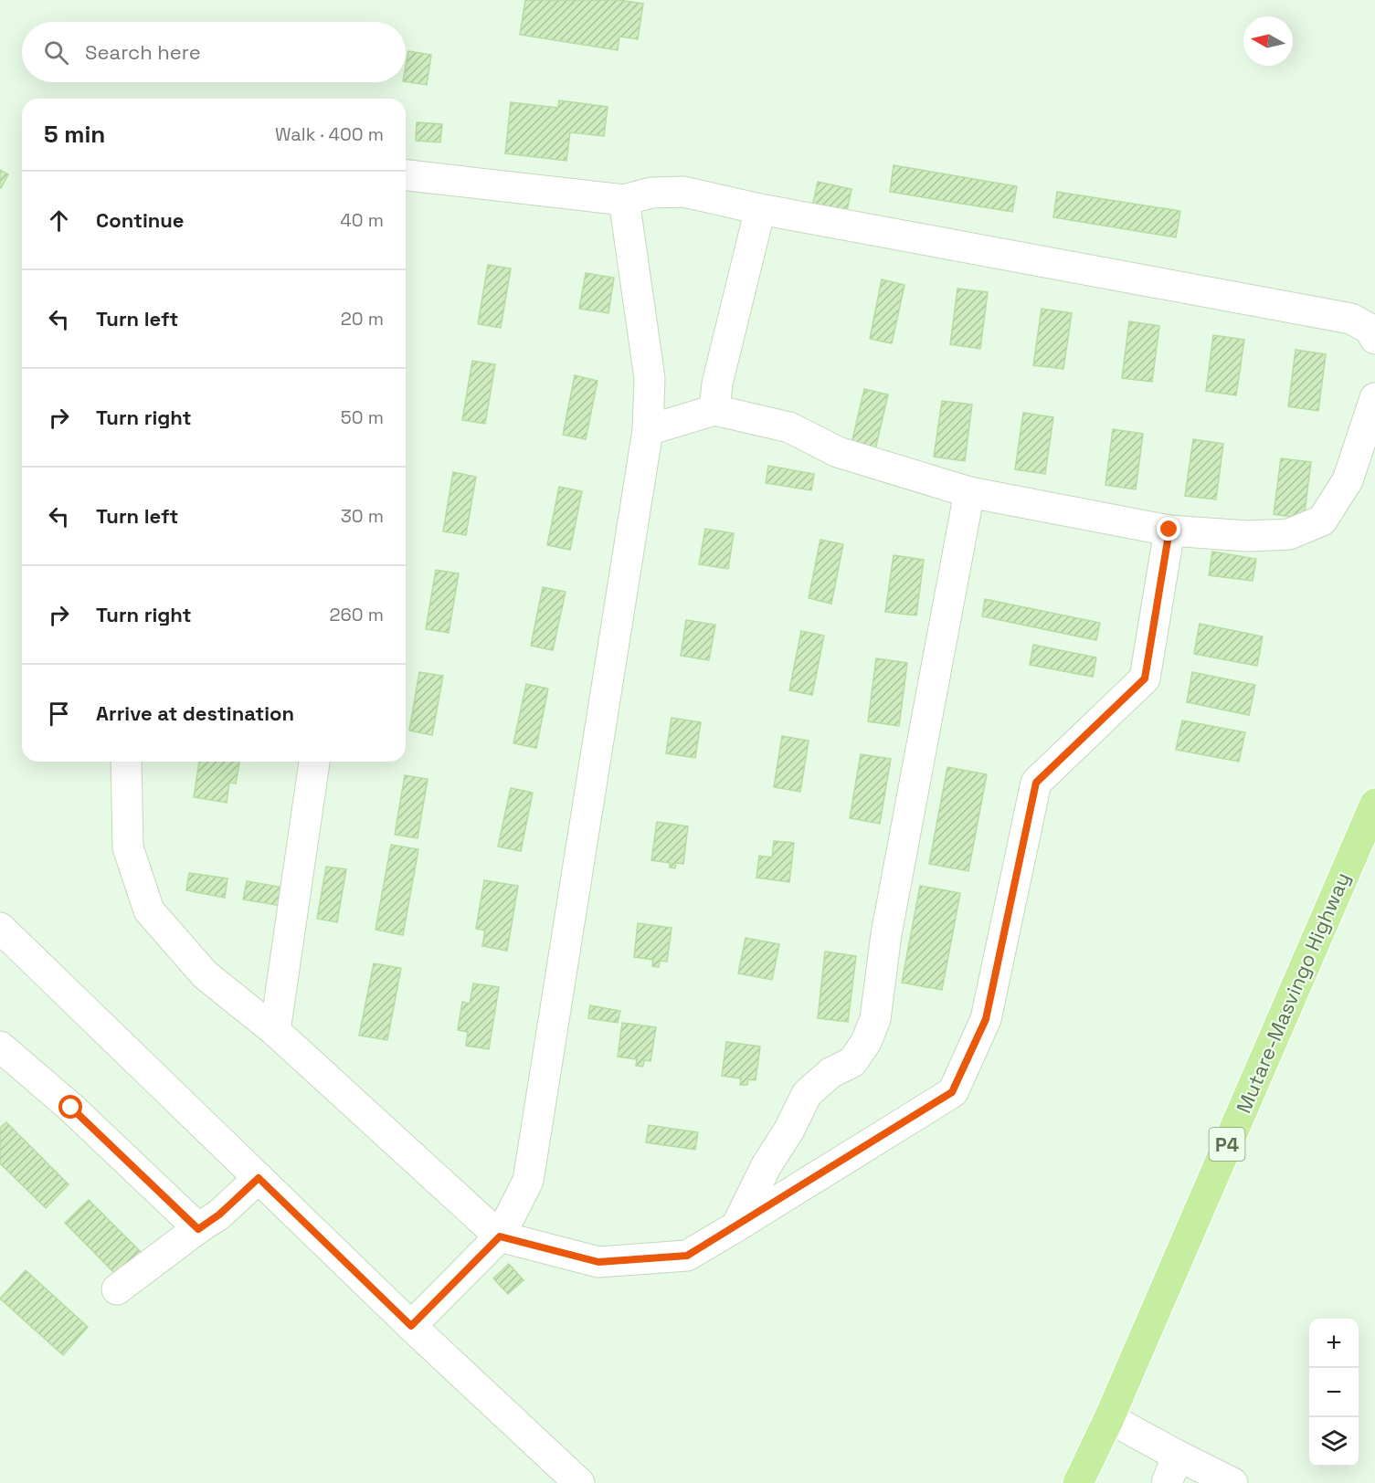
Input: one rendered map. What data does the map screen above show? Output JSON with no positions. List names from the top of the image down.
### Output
{
  "streets": {
    "highway": ["Mutare-Masvingo Highway", "P4"]
  },
  "north": "left",
  "page": {
    "search": "Search here",
    "heading": ["5 min", "Walk · 400 m"],
    "list": [
      ["Continue", "40 m"],
      ["Turn left", "20 m"],
      ["Turn right", "50 m"],
      ["Turn left", "30 m"],
      ["Turn right", "260 m"],
      "Arrive at destination"
    ],
    "map_buttons": ["+", "−"]
  }
}
